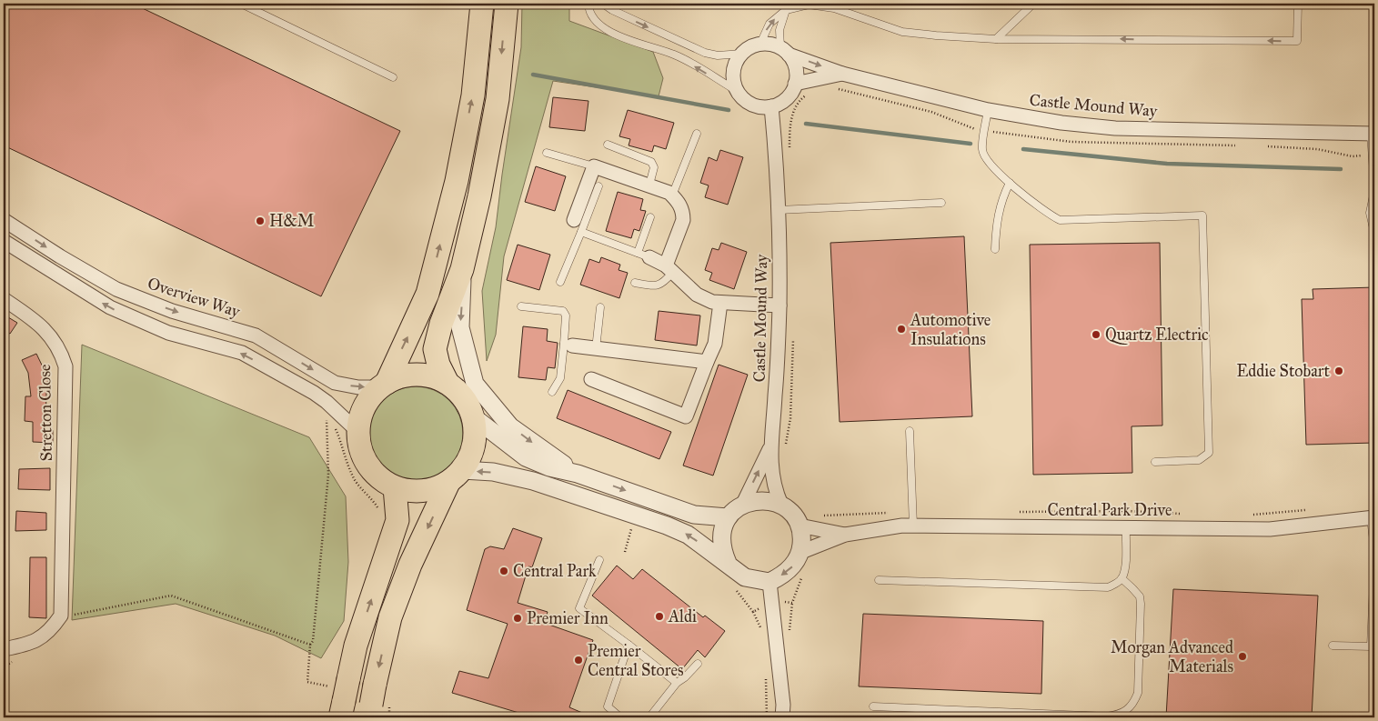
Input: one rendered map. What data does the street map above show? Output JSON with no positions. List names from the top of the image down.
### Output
{
  "streets": {
    "street": [
      "Castle Mound Way",
      "Overview Way",
      "Stretton Close",
      "Central Park Drive"
    ]
  },
  "crossings": [
    ["Castle Mound Way", "Central Park Drive"]
  ],
  "places": [
    "H&M",
    "Automotive Insulations",
    "Quartz Electric",
    "Eddie Stobart",
    "Central Park",
    "Aldi",
    "Premier Inn",
    "Morgan Advanced Materials",
    "Premier Central Stores"
  ]
}
